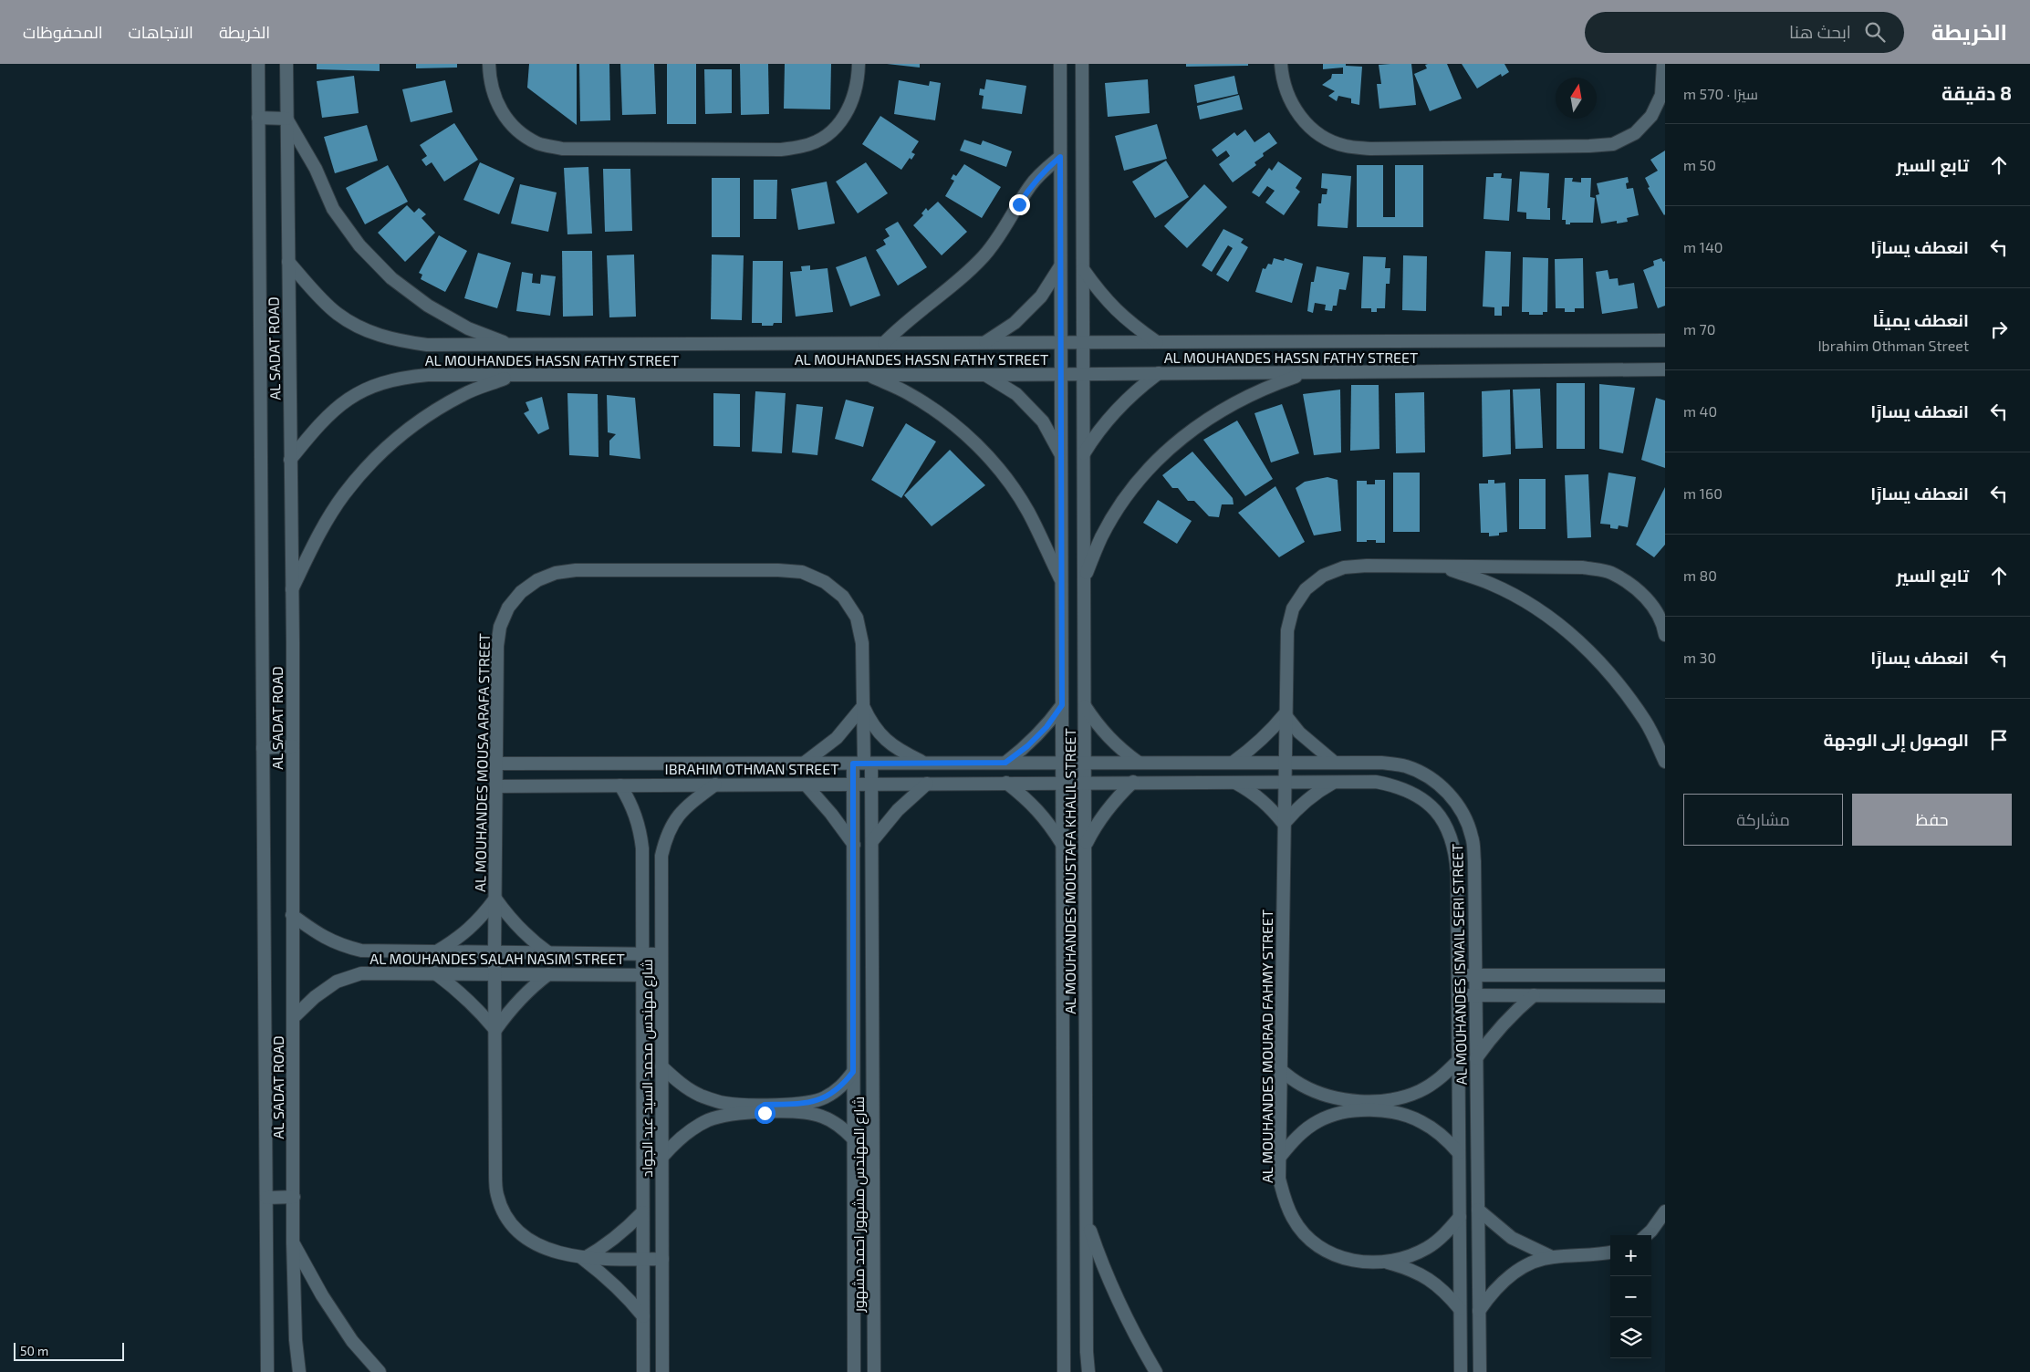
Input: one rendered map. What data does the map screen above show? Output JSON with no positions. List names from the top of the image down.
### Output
{
  "streets": {
    "street": [
      "AL SADAT ROAD",
      "AL MOUHANDES HASSN FATHY STREET",
      "AL MOUHANDES MOUSA ARAFA STREET",
      "IBRAHIM OTHMAN STREET",
      "AL MOUHANDES MOUSTAFA KHALIL STREET",
      "AL MOUHANDES SALAH NASIM STREET",
      "AL MOUHANDES ISMAIL SERI STREET",
      "AL MOUHANDES MOURAD FAHMY STREET",
      "شارع مهندس محمد السيد عبد الجواد",
      "شارع المهندس مشهور احمد مشهور"
    ]
  },
  "crossings": [
    ["AL SADAT ROAD", "AL MOUHANDES HASSN FATHY STREET"],
    ["AL SADAT ROAD", "AL MOUHANDES SALAH NASIM STREET"],
    ["AL MOUHANDES HASSN FATHY STREET", "AL MOUHANDES MOUSTAFA KHALIL STREET"],
    ["AL MOUHANDES MOUSA ARAFA STREET", "IBRAHIM OTHMAN STREET"],
    ["AL MOUHANDES MOUSA ARAFA STREET", "AL MOUHANDES SALAH NASIM STREET"],
    ["AL MOUHANDES MOUSA ARAFA STREET", "شارع المهندس مشهور احمد مشهور"],
    ["IBRAHIM OTHMAN STREET", "AL MOUHANDES MOUSTAFA KHALIL STREET"],
    ["IBRAHIM OTHMAN STREET", "AL MOUHANDES ISMAIL SERI STREET"],
    ["IBRAHIM OTHMAN STREET", "شارع مهندس محمد السيد عبد الجواد"],
    ["IBRAHIM OTHMAN STREET", "شارع المهندس مشهور احمد مشهور"],
    ["AL MOUHANDES MOUSTAFA KHALIL STREET", "AL MOUHANDES ISMAIL SERI STREET"],
    ["AL MOUHANDES SALAH NASIM STREET", "شارع مهندس محمد السيد عبد الجواد"],
    ["AL MOUHANDES ISMAIL SERI STREET", "AL MOUHANDES MOURAD FAHMY STREET"]
  ],
  "scale_bar": "50 m",
  "north": "top",
  "page": {
    "header": "الخريطة",
    "search": "ابحث هنا",
    "nav": ["الخريطة", "الاتجاهات", "المحفوظات"],
    "heading": ["8 دقيقة", "سيرًا · 570 m"],
    "list": [
      ["تابع السير", "50 m"],
      ["انعطف يسارًا", "140 m"],
      ["انعطف يمينًا", "Ibrahim Othman Street", "70 m"],
      ["انعطف يسارًا", "40 m"],
      ["انعطف يسارًا", "160 m"],
      ["تابع السير", "80 m"],
      ["انعطف يسارًا", "30 m"],
      "الوصول إلى الوجهة"
    ],
    "buttons": ["حفظ", "مشاركة"],
    "map_buttons": ["+", "−"],
    "scale": "50 m"
  }
}
